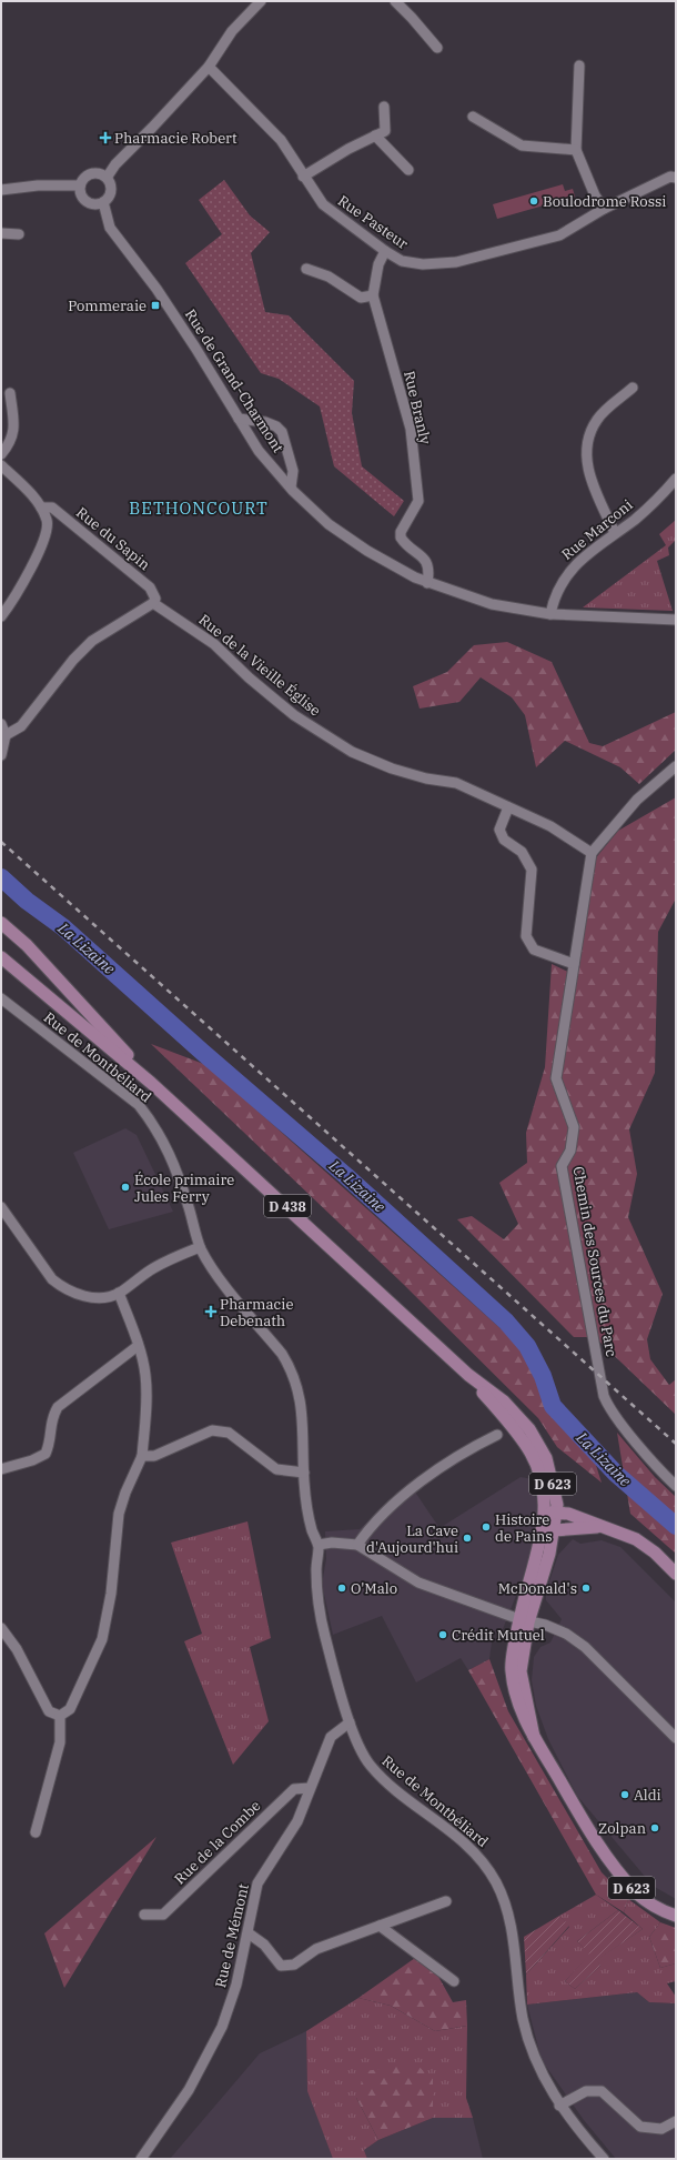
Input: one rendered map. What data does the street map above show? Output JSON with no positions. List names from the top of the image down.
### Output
{
  "streets": {
    "main road": ["D 438", "D 623"],
    "street": [
      "Rue Pasteur",
      "Rue de Grand-Charmont",
      "Rue Branly",
      "Rue Marconi",
      "Rue du Sapin",
      "Rue de la Vieille Église",
      "Rue de Montbéliard",
      "Chemin des Sources du Parc",
      "Rue de la Combe",
      "Rue de Mémont"
    ]
  },
  "crossings": [
    ["Rue Pasteur", "Rue Branly"],
    ["Rue de Grand-Charmont", "Rue Branly"],
    ["Rue de Grand-Charmont", "Rue Marconi"],
    ["Rue du Sapin", "Rue de la Vieille Église"],
    ["Rue de la Vieille Église", "Chemin des Sources du Parc"],
    ["Rue de Montbéliard", "Rue de Mémont"],
    ["D 438", "D 623"],
    ["Rue de la Combe", "Rue de Mémont"]
  ],
  "districts": ["BETHONCOURT"],
  "water": ["La Lizaine"],
  "places": {
    "health": ["Pharmacie Robert", "Pharmacie Debenath"],
    "other": [
      "Boulodrome Rossi",
      "École primaire Jules Ferry",
      "Histoire de Pains",
      "La Cave d'Aujourd'hui",
      "O'Malo",
      "McDonald's",
      "Crédit Mutuel",
      "Aldi",
      "Zolpan"
    ],
    "transit": ["Pommeraie"]
  }
}
